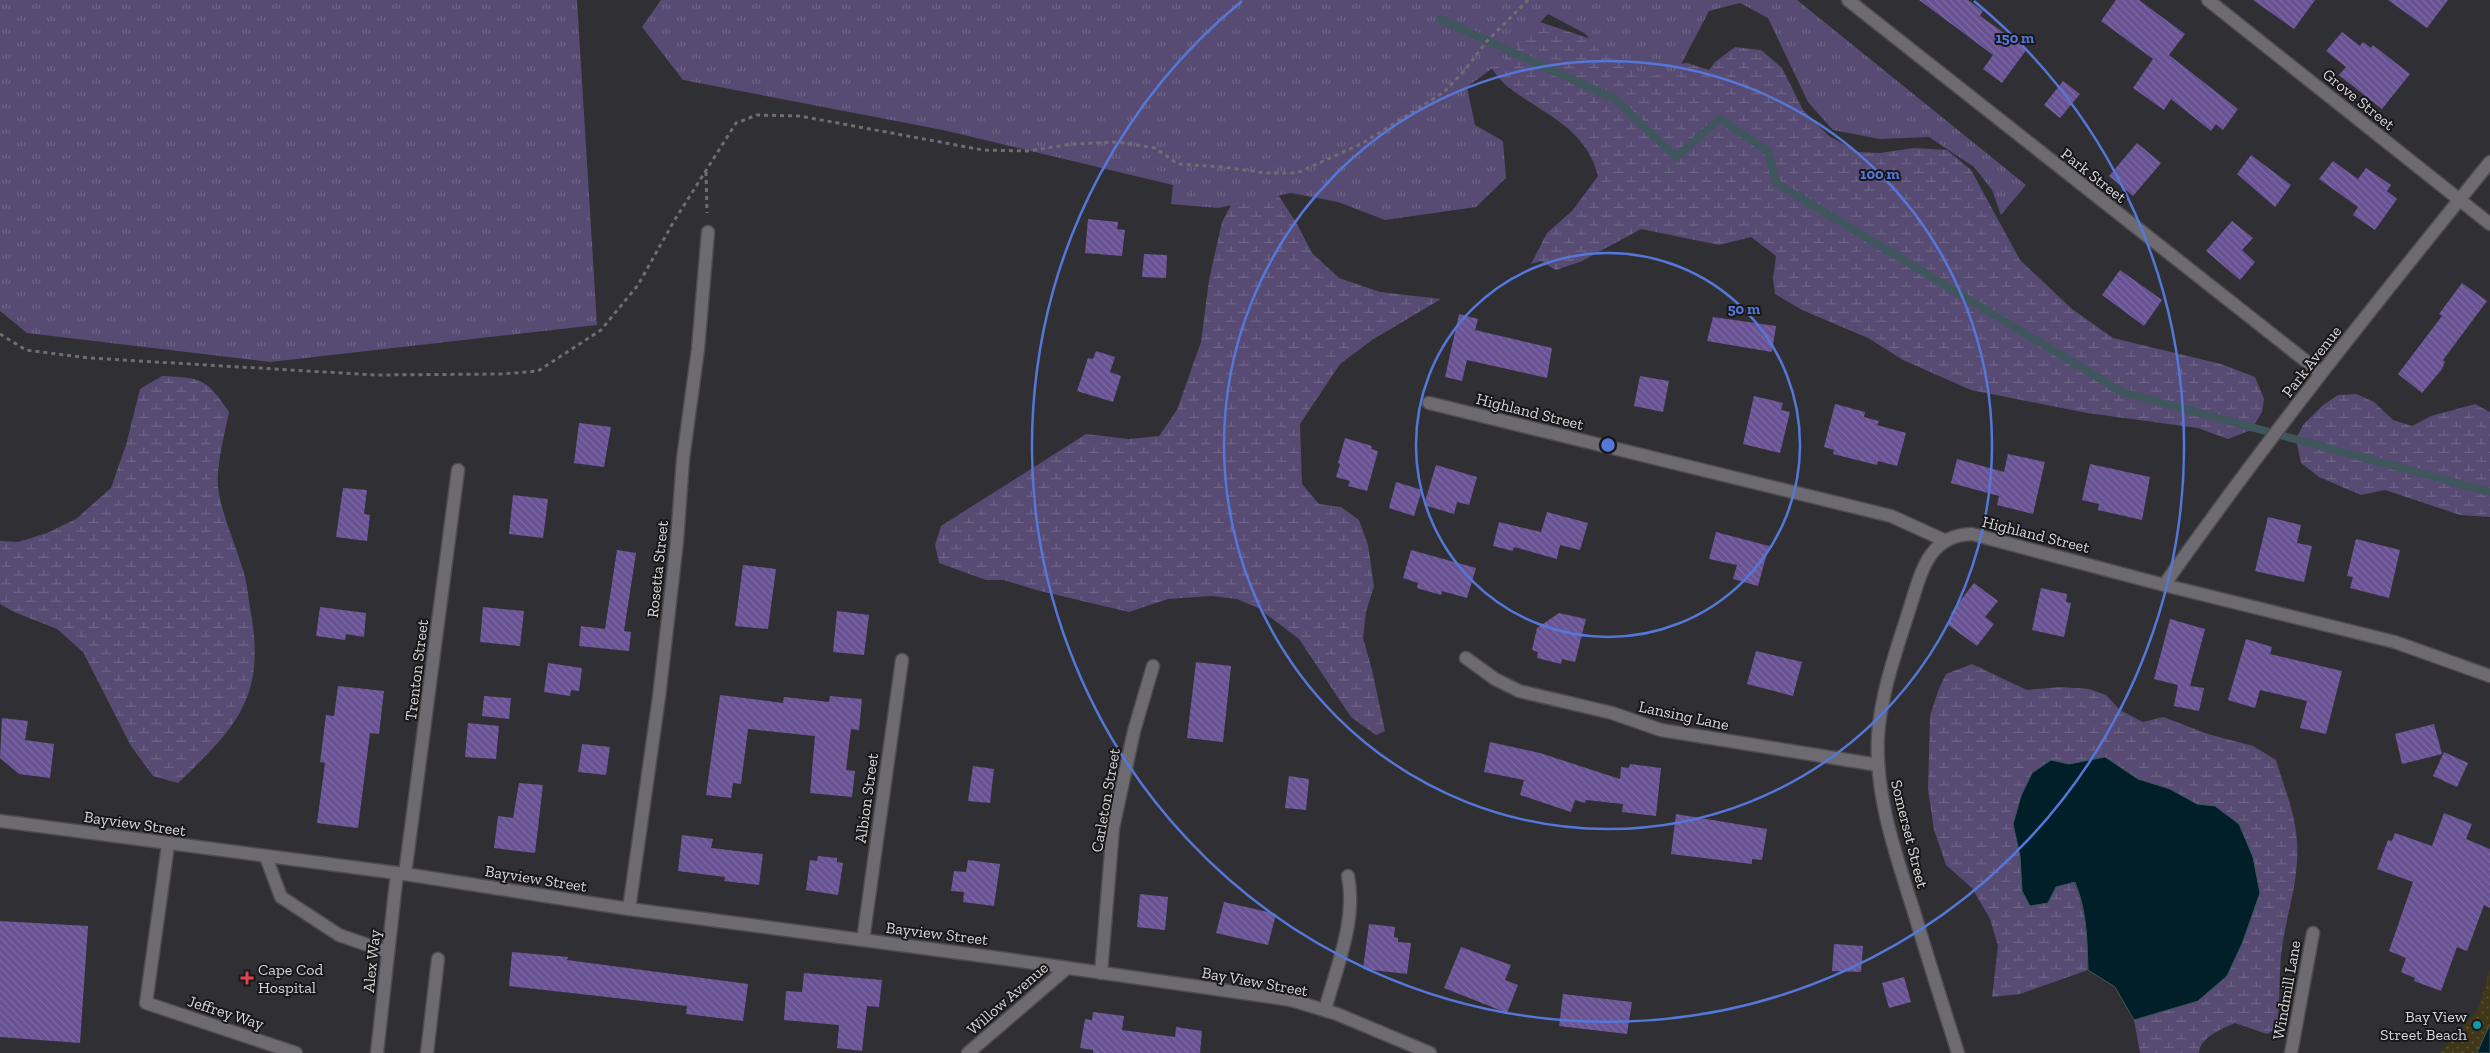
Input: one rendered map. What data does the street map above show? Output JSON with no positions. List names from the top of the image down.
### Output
{
  "streets": {
    "street": [
      "Grove Street",
      "Park Street",
      "Park Avenue",
      "Highland Street",
      "Rosetta Street",
      "Trenton Street",
      "Lansing Lane",
      "Albion Street",
      "Carleton Street",
      "Bayview Street",
      "Somerset Street",
      "Alex Way",
      "Bay View Street",
      "Windmill Lane",
      "Willow Avenue",
      "Jeffrey Way"
    ]
  },
  "crossings": [
    ["Grove Street", "Park Avenue"],
    ["Park Street", "Park Avenue"],
    ["Park Avenue", "Highland Street"],
    ["Highland Street", "Somerset Street"],
    ["Rosetta Street", "Bayview Street"],
    ["Trenton Street", "Bayview Street"],
    ["Trenton Street", "Alex Way"],
    ["Lansing Lane", "Somerset Street"],
    ["Albion Street", "Bayview Street"],
    ["Carleton Street", "Bay View Street"],
    ["Bayview Street", "Alex Way"],
    ["Bayview Street", "Bay View Street"],
    ["Bayview Street", "Willow Avenue"],
    ["Bayview Street", "Jeffrey Way"],
    ["Bay View Street", "Willow Avenue"]
  ],
  "places": {
    "health": ["Cape Cod Hospital"],
    "other": ["Bay View Street Beach"]
  },
  "rings": ["150 m", "100 m", "50 m"]
}
